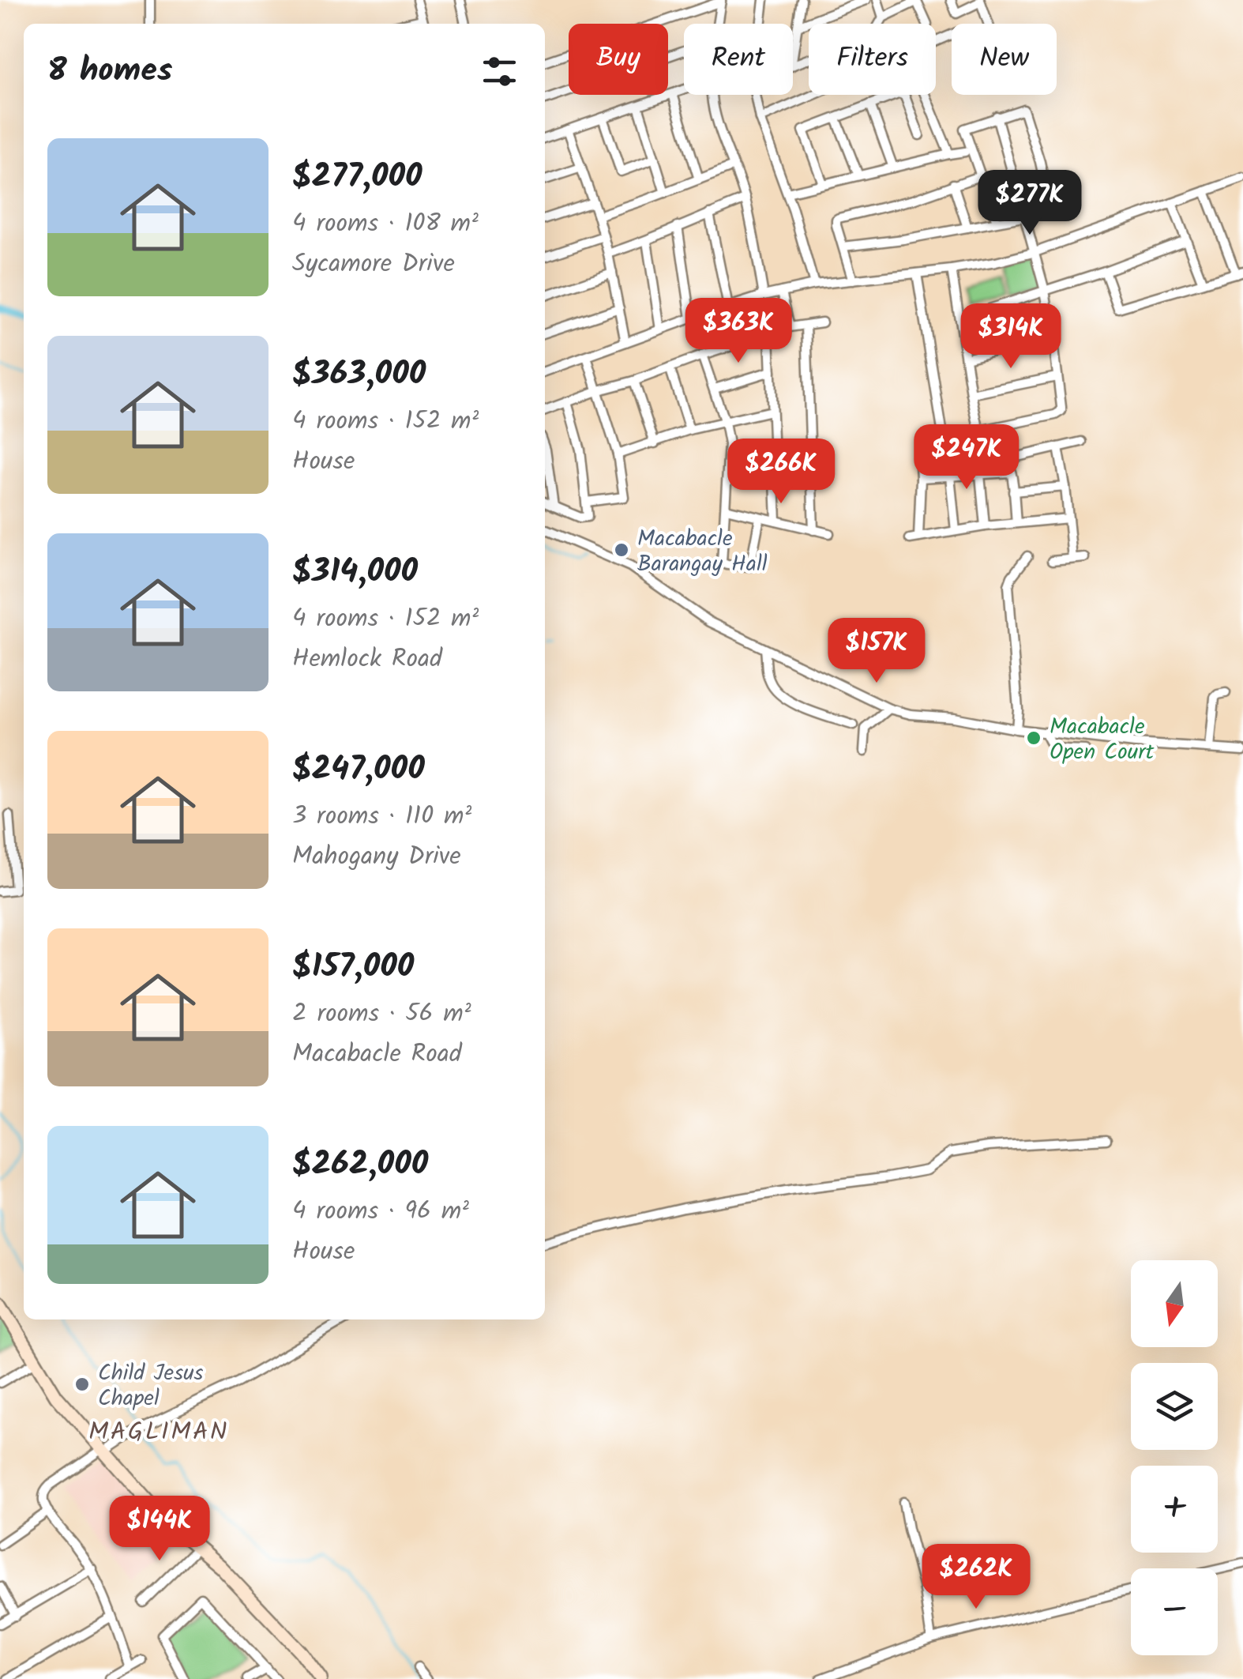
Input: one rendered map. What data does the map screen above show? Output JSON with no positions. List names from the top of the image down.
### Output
{
  "districts": ["MAGLIMAN"],
  "places": ["Macabacle Barangay Hall", "Macabacle Open Court", "Child Jesus Chapel"],
  "north": "bottom",
  "page": {
    "chip": [
      "Buy",
      "Rent",
      "Filters",
      "New"
    ],
    "heading": "8 homes",
    "list": [
      {
        "name": "$277,000",
        "note": "4 rooms · 108 m² · Sycamore Drive"
      },
      {
        "name": "$363,000",
        "note": "4 rooms · 152 m² · House"
      },
      {
        "name": "$314,000",
        "note": "4 rooms · 152 m² · Hemlock Road"
      },
      {
        "name": "$247,000",
        "note": "3 rooms · 110 m² · Mahogany Drive"
      },
      {
        "name": "$157,000",
        "note": "2 rooms · 56 m² · Macabacle Road"
      },
      {
        "name": "$262,000",
        "note": "4 rooms · 96 m² · House"
      }
    ],
    "price": [
      "$277K",
      "$363K",
      "$314K",
      "$247K",
      "$266K",
      "$157K",
      "$144K",
      "$262K"
    ],
    "map_buttons": ["+", "−"]
  }
}
